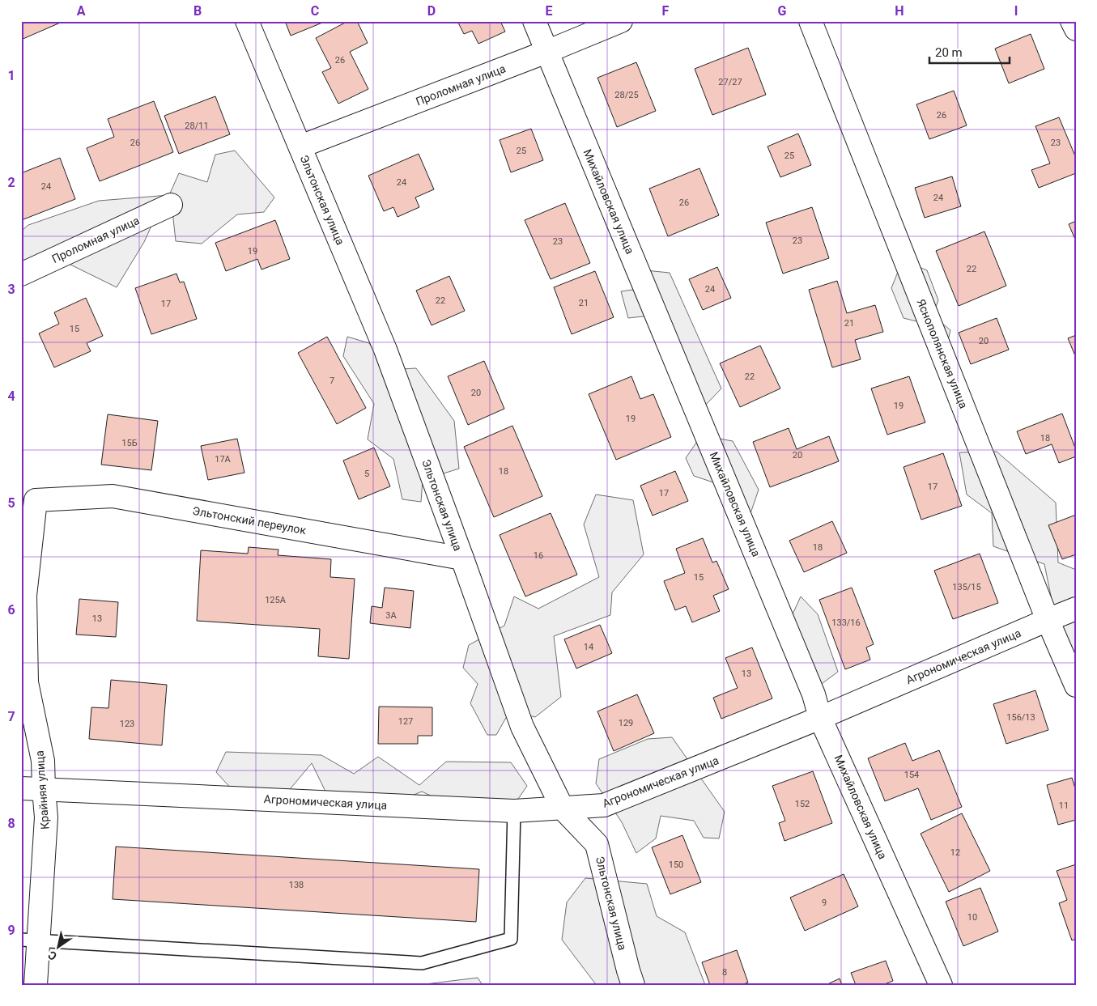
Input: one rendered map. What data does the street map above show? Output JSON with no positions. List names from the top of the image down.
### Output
{
  "streets": {
    "street": [
      "Проломная улица",
      "Эльтонская улица",
      "Михайловская улица",
      "Яснополянская улица",
      "Эльтонский переулок",
      "Агрономическая улица",
      "Крайняя улица"
    ]
  },
  "crossings": [
    ["Проломная улица", "Эльтонская улица"],
    ["Проломная улица", "Михайловская улица"],
    ["Эльтонская улица", "Эльтонский переулок"],
    ["Эльтонская улица", "Агрономическая улица"],
    ["Михайловская улица", "Агрономическая улица"],
    ["Яснополянская улица", "Агрономическая улица"],
    ["Эльтонский переулок", "Крайняя улица"],
    ["Агрономическая улица", "Крайняя улица"]
  ],
  "house_numbers": [
    "26",
    "27/27",
    "28/25",
    "26",
    "28/11",
    "26",
    "23",
    "25",
    "25",
    "24",
    "24",
    "24",
    "26",
    "23",
    "23",
    "19",
    "22",
    "24",
    "22",
    "21",
    "17",
    "21",
    "15",
    "20",
    "22",
    "7",
    "20",
    "19",
    "19",
    "18",
    "15Б",
    "20",
    "17А",
    "18",
    "5",
    "17",
    "17",
    "18",
    "16",
    "15",
    "135/15",
    "125А",
    "3А",
    "13",
    "133/16",
    "14",
    "13",
    "156/13",
    "127",
    "129",
    "123",
    "154",
    "152",
    "11",
    "12",
    "150",
    "138",
    "9",
    "10",
    "8"
  ],
  "scale_bar": "20 m",
  "north": "bottom left",
  "grid": {
    "columns": [
      "A",
      "B",
      "C",
      "D",
      "E",
      "F",
      "G",
      "H",
      "I"
    ],
    "rows": [
      "1",
      "2",
      "3",
      "4",
      "5",
      "6",
      "7",
      "8",
      "9"
    ]
  }
}
